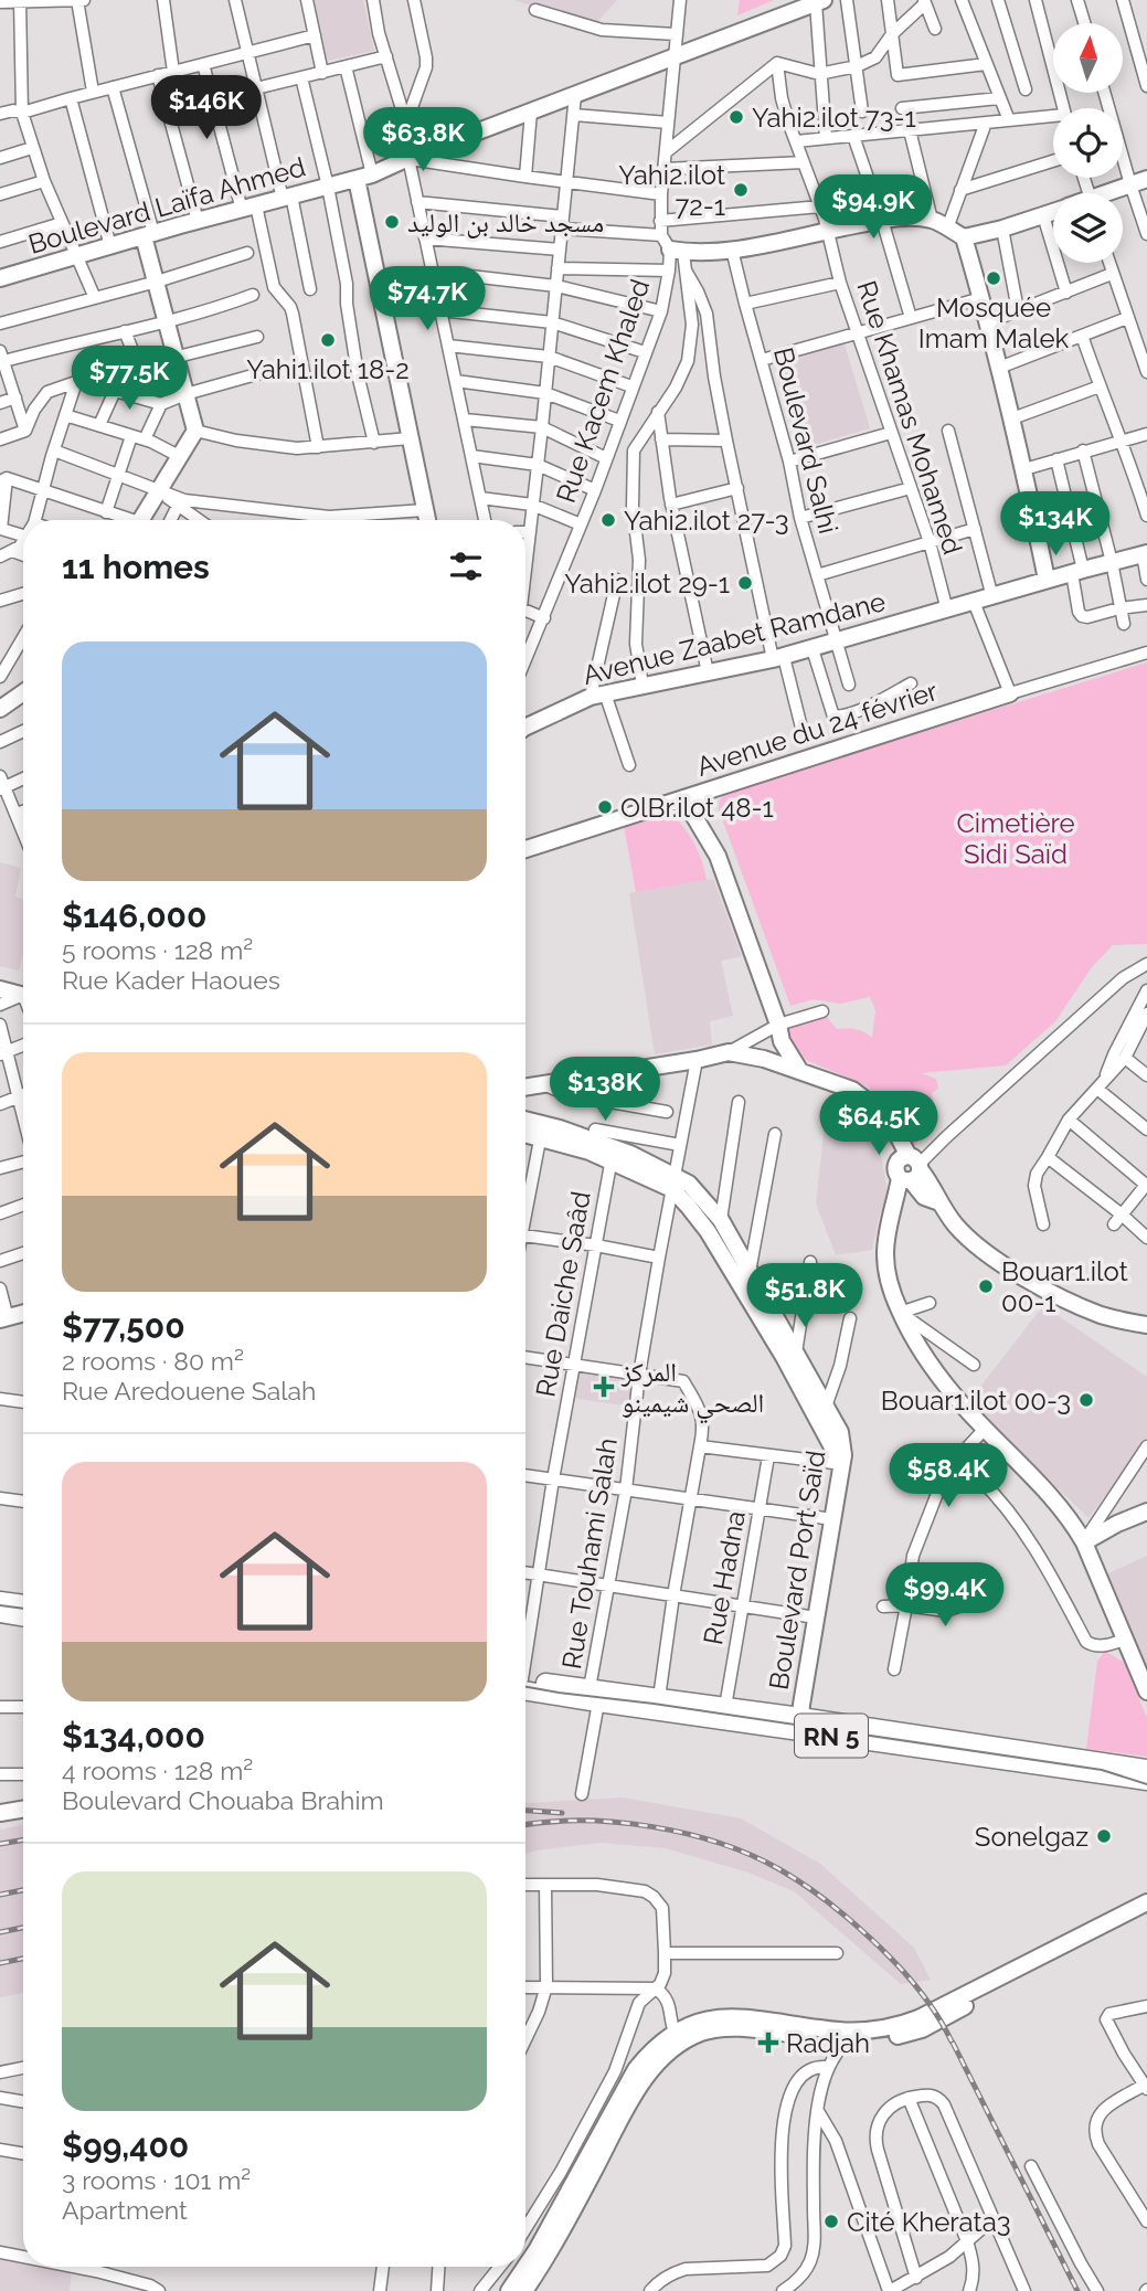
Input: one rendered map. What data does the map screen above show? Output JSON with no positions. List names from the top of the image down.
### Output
{
  "streets": {
    "main road": [
      "Boulevard Laïfa Ahmed",
      "Avenue Zaabet Ramdane",
      "Avenue du 24 février",
      "Boulevard Port Saïd",
      "RN 5"
    ],
    "street": [
      "Rue Kacem Khaled",
      "Rue Khamas Mohamed",
      "Boulevard Salhi",
      "Rue Daiche Saâd",
      "Rue Touhami Salah",
      "Rue Hadna"
    ]
  },
  "crossings": [
    ["Rue Khamas Mohamed", "Avenue Zaabet Ramdane"],
    ["Boulevard Salhi", "Avenue Zaabet Ramdane"],
    ["Rue Touhami Salah", "Boulevard Port Saïd"],
    ["Rue Touhami Salah", "RN 5"],
    ["Boulevard Port Saïd", "RN 5"],
    ["Rue Hadna", "RN 5"]
  ],
  "parks": ["Cimetière Sidi Saïd"],
  "places": {
    "other": [
      "Yahi2.ilot 73-1",
      "Yahi2.ilot 72-1",
      "مسجد خالد بن الوليد",
      "Mosquée Imam Malek",
      "Yahi1.ilot 18-2",
      "Yahi2.ilot 27-3",
      "Yahi2.ilot 29-1",
      "OlBr.ilot 48-1",
      "Bouar1.ilot 00-1",
      "Bouar1.ilot 00-3",
      "Sonelgaz",
      "Cité Kherata3"
    ],
    "health": ["المركز الصحي شيمينو", "Radjah"]
  },
  "north": "top",
  "page": {
    "price": [
      "$146K",
      "$63.8K",
      "$94.9K",
      "$74.7K",
      "$77.5K",
      "$134K",
      "$138K",
      "$64.5K",
      "$51.8K",
      "$58.4K",
      "$99.4K"
    ],
    "heading": "11 homes",
    "list": [
      {
        "name": "$146,000",
        "note": "5 rooms · 128 m² · Rue Kader Haoues"
      },
      {
        "name": "$77,500",
        "note": "2 rooms · 80 m² · Rue Aredouene Salah"
      },
      {
        "name": "$134,000",
        "note": "4 rooms · 128 m² · Boulevard Chouaba Brahim"
      },
      {
        "name": "$99,400",
        "note": "3 rooms · 101 m² · Apartment"
      }
    ]
  }
}
